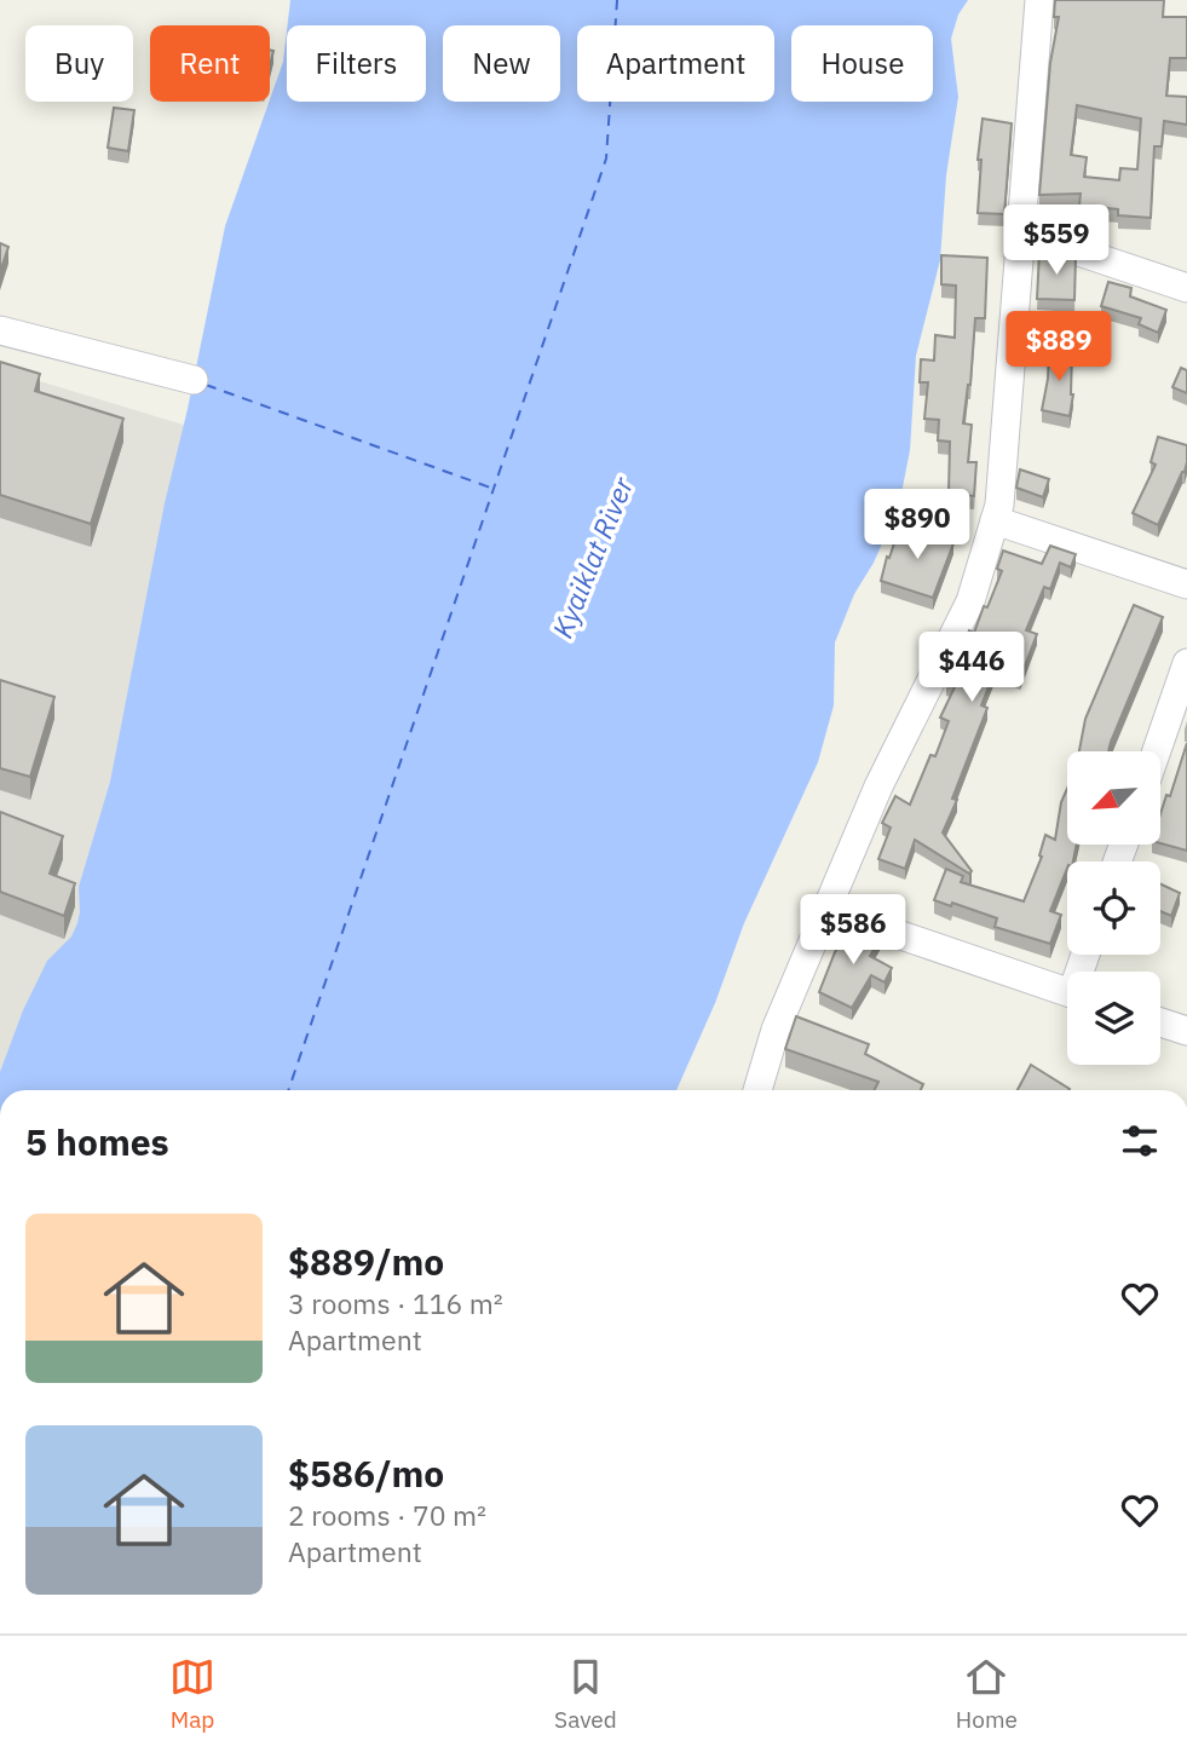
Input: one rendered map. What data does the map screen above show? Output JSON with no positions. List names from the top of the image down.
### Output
{
  "water": ["Kyaiklat River"],
  "north": "bottom left",
  "page": {
    "chip": [
      "Buy",
      "Rent",
      "Filters",
      "New",
      "Apartment",
      "House"
    ],
    "price": [
      "$559",
      "$889",
      "$890",
      "$446",
      "$586"
    ],
    "heading": "5 homes",
    "list": [
      {
        "name": "$889/mo",
        "note": "3 rooms · 116 m² · Apartment"
      },
      {
        "name": "$586/mo",
        "note": "2 rooms · 70 m² · Apartment"
      }
    ],
    "tabs": ["Map", "Saved", "Home"]
  }
}
